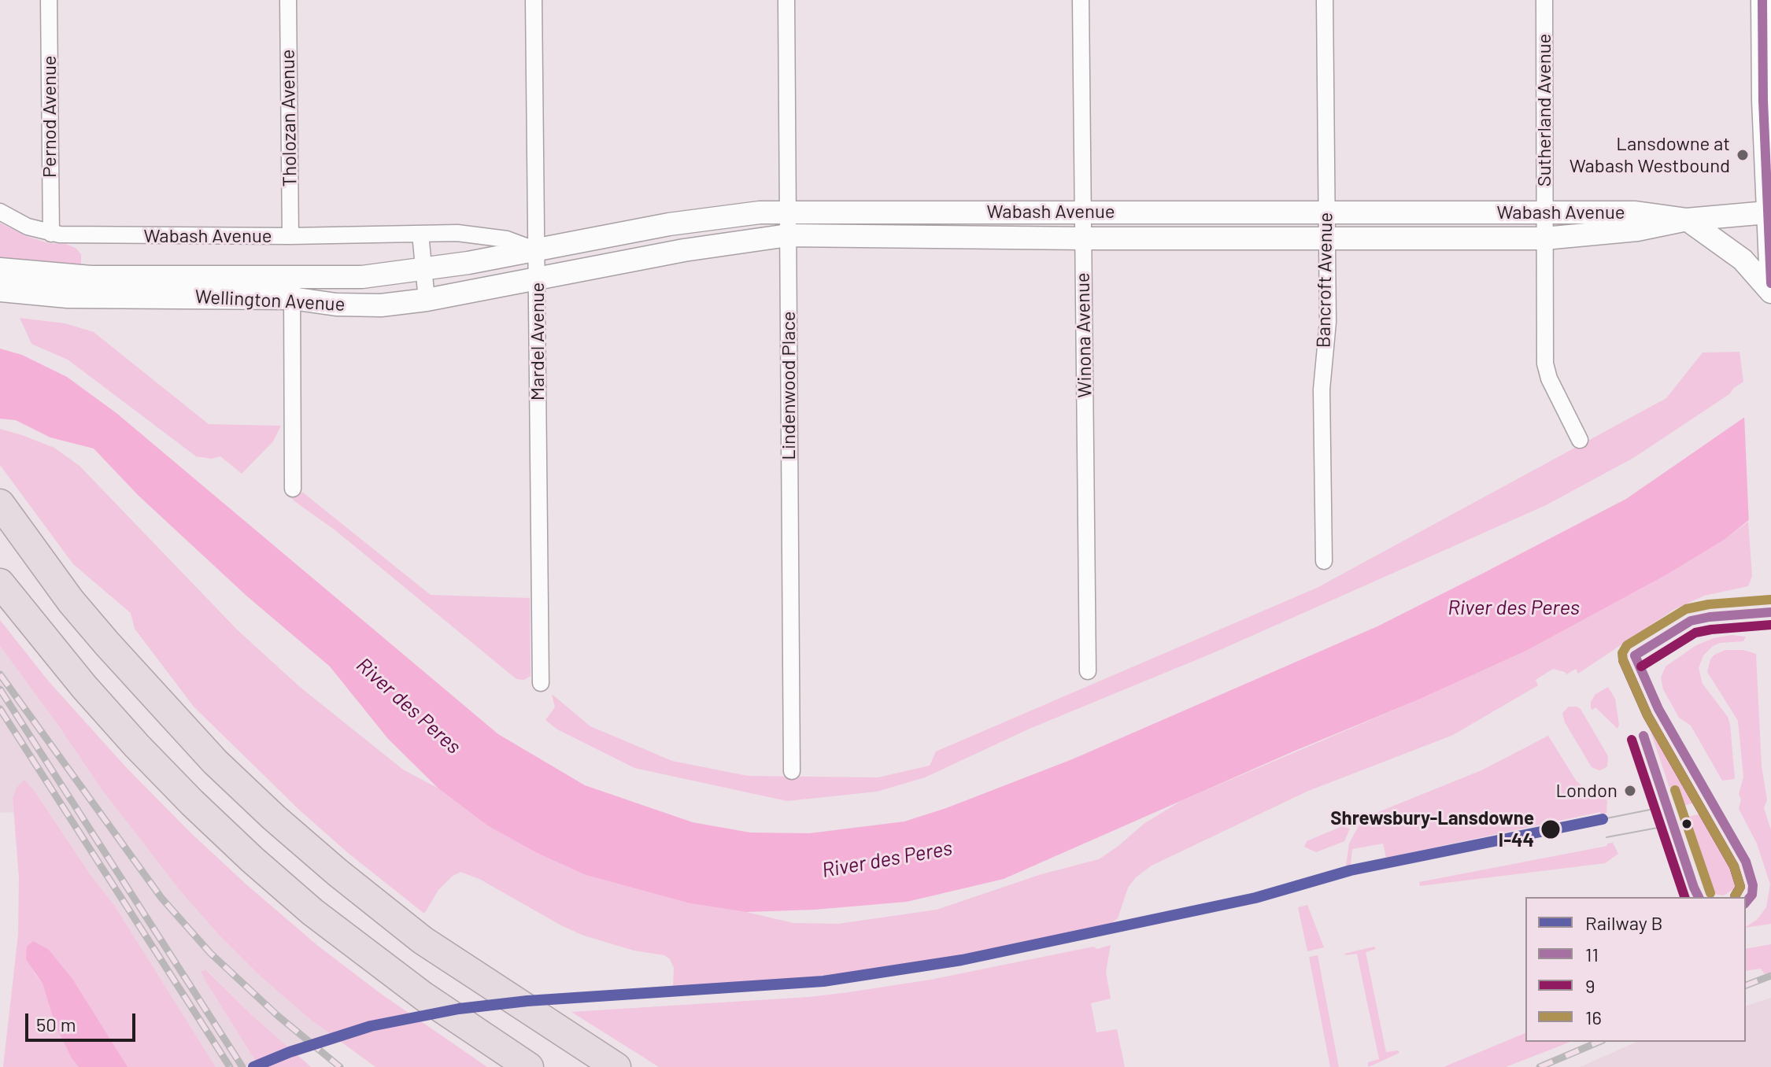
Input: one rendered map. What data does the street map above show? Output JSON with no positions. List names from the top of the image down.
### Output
{
  "streets": {
    "main road": ["Wabash Avenue", "Wellington Avenue"],
    "street": [
      "Sutherland Avenue",
      "Pernod Avenue",
      "Tholozan Avenue",
      "Bancroft Avenue",
      "Winona Avenue",
      "Mardel Avenue",
      "Lindenwood Place"
    ]
  },
  "crossings": [
    ["Sutherland Avenue", "Wabash Avenue"],
    ["Pernod Avenue", "Wabash Avenue"],
    ["Tholozan Avenue", "Wabash Avenue"],
    ["Wabash Avenue", "Bancroft Avenue"],
    ["Wabash Avenue", "Wellington Avenue"],
    ["Wabash Avenue", "Winona Avenue"],
    ["Wabash Avenue", "Mardel Avenue"],
    ["Wabash Avenue", "Lindenwood Place"],
    ["Wellington Avenue", "Mardel Avenue"]
  ],
  "water": ["River des Peres"],
  "places": ["Lansdowne at Wabash Westbound", "London", "Shrewsbury-Lansdowne I-44"],
  "lines": [
    "transit line 11",
    "transit line 16",
    "transit line 9",
    "rail line B"
  ],
  "legend": [
    "Railway B",
    "11",
    "9",
    "16"
  ],
  "scale_bar": "50 m"
}
